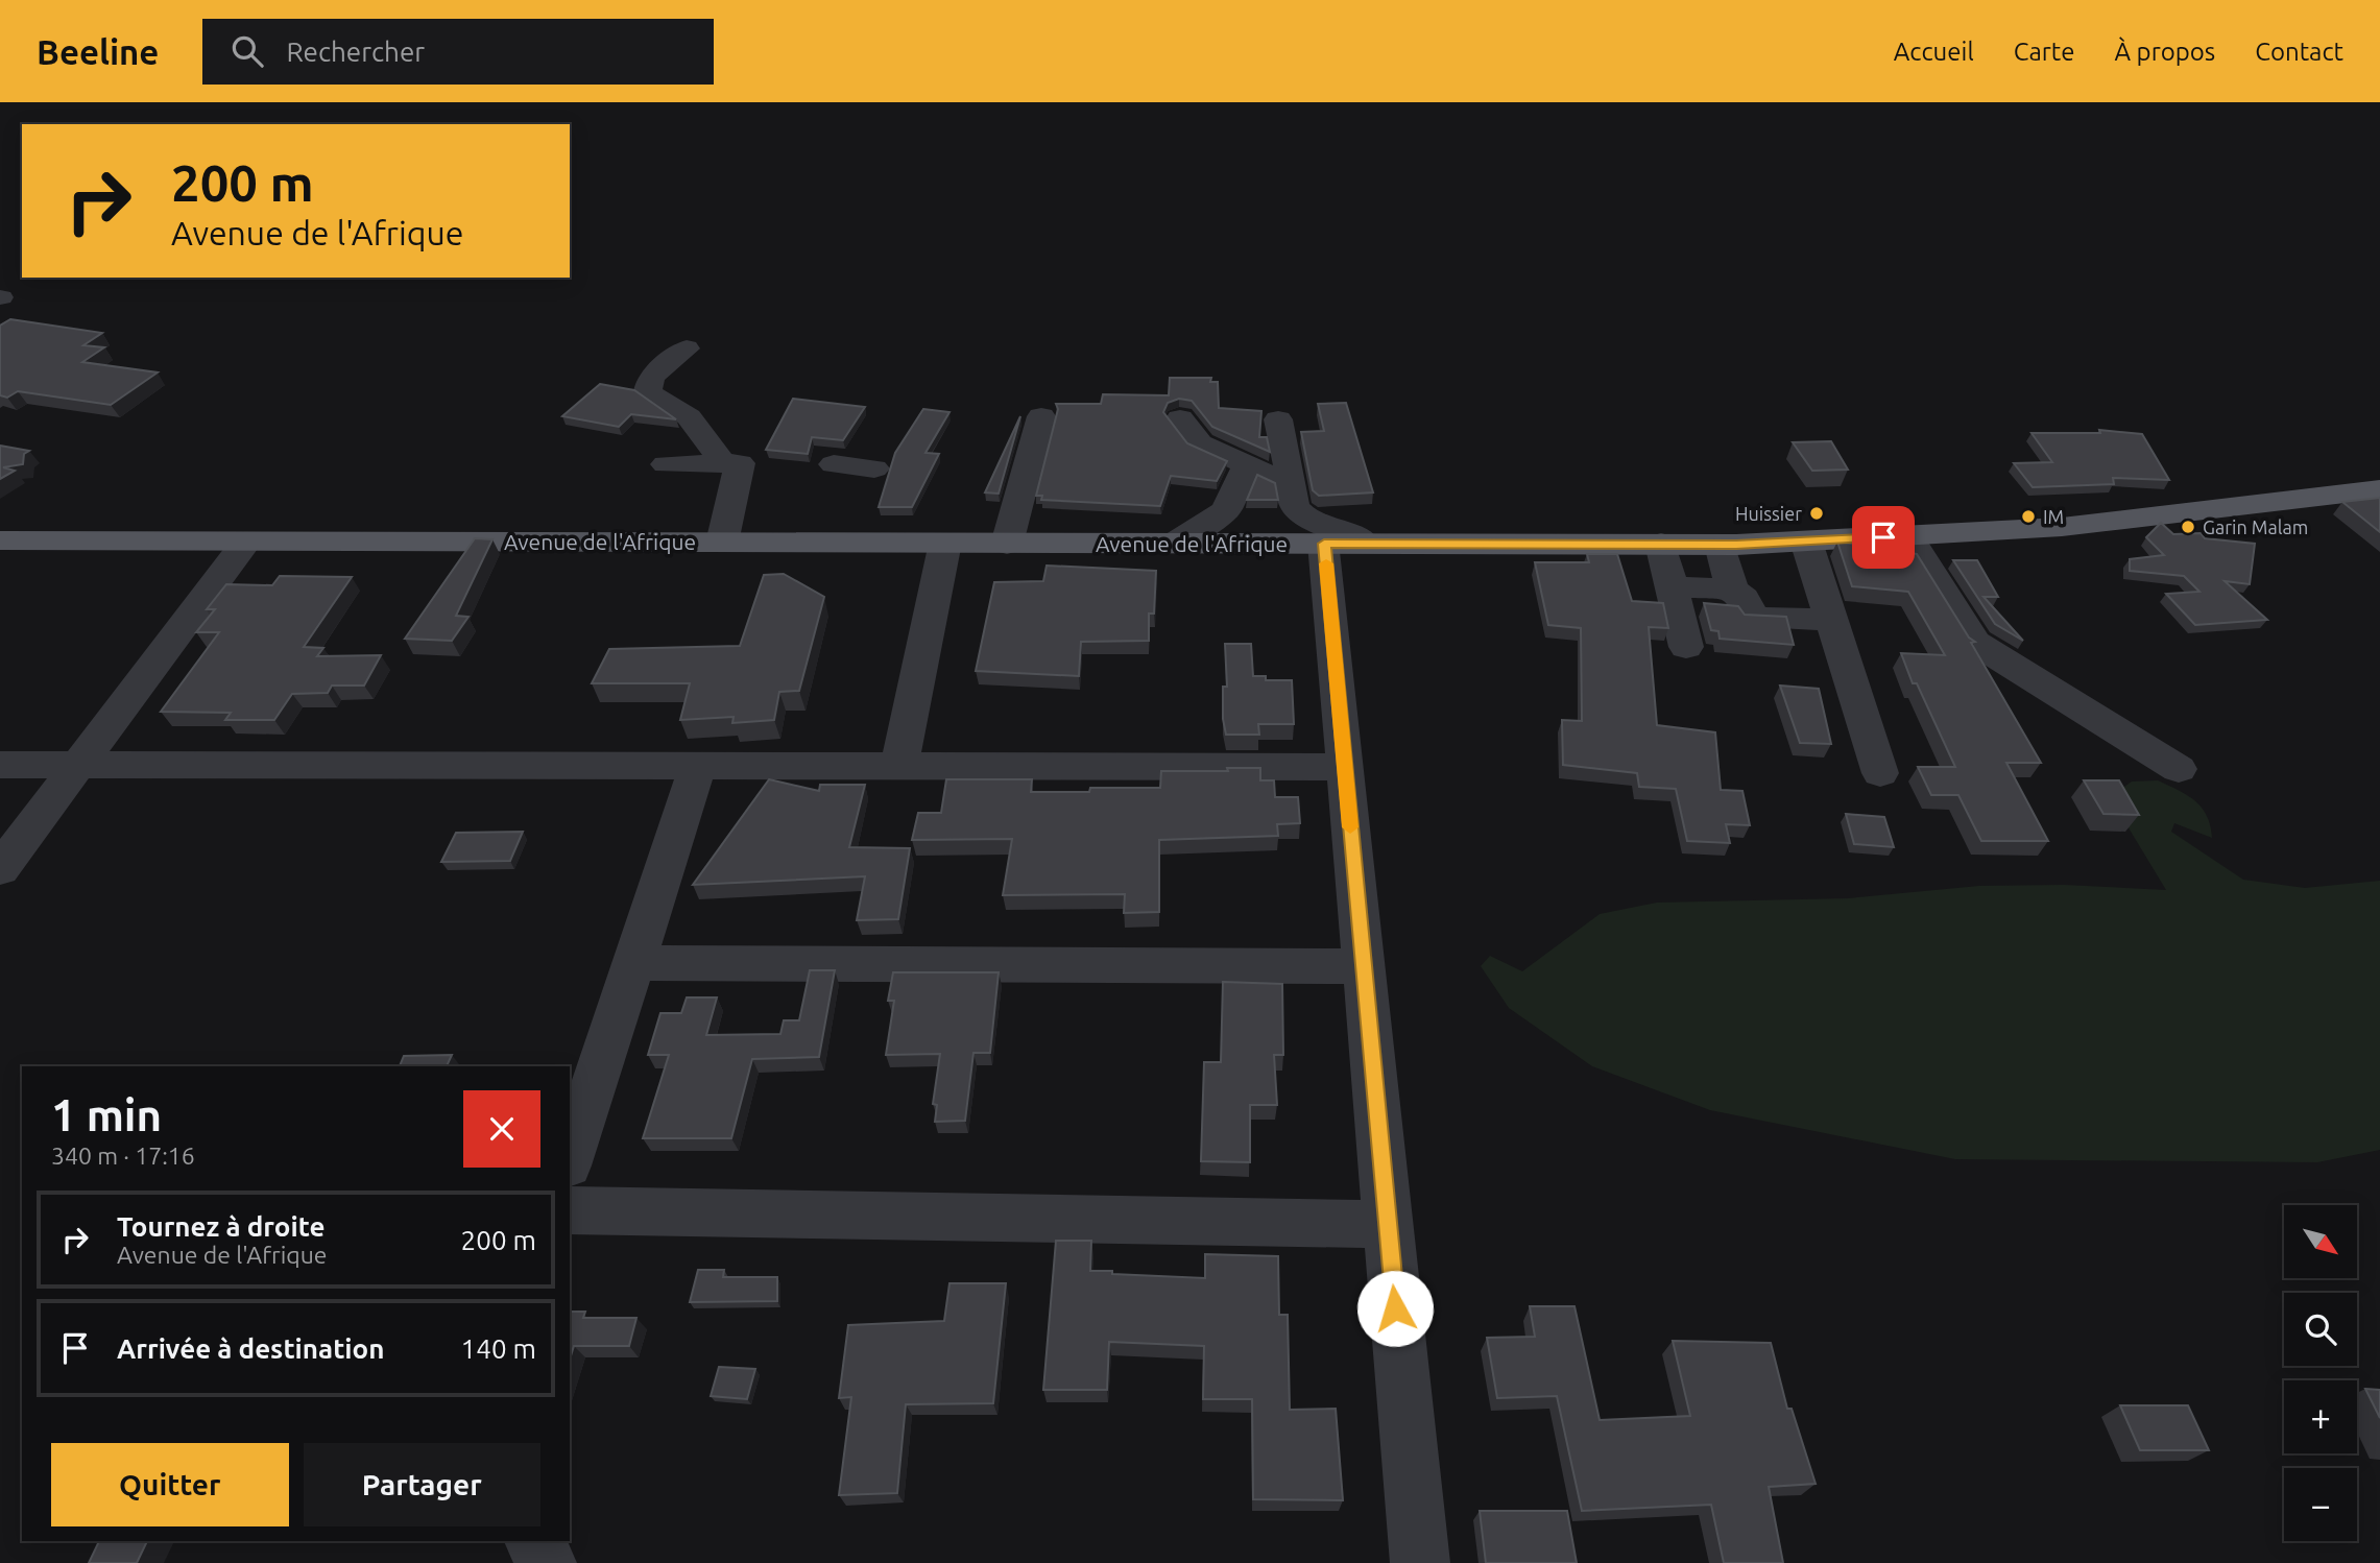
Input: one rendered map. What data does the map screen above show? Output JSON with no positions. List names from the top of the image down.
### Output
{
  "streets": {
    "main road": ["Avenue de l'Afrique"]
  },
  "places": ["Huissier", "IM", "Garin Malam"],
  "north": "bottom right",
  "page": {
    "header": "Beeline",
    "search": "Rechercher",
    "nav": [
      "Accueil",
      "Carte",
      "À propos",
      "Contact"
    ],
    "turn": ["200 m", "Avenue de l'Afrique"],
    "heading": ["1 min", "340 m · 17:16"],
    "list": [
      {
        "name": "Tournez à droite",
        "note": "Avenue de l'Afrique",
        "value": "200 m"
      },
      {
        "name": "Arrivée à destination",
        "value": "140 m"
      }
    ],
    "map_buttons": ["+", "−"],
    "buttons": ["Quitter", "Partager"]
  }
}
